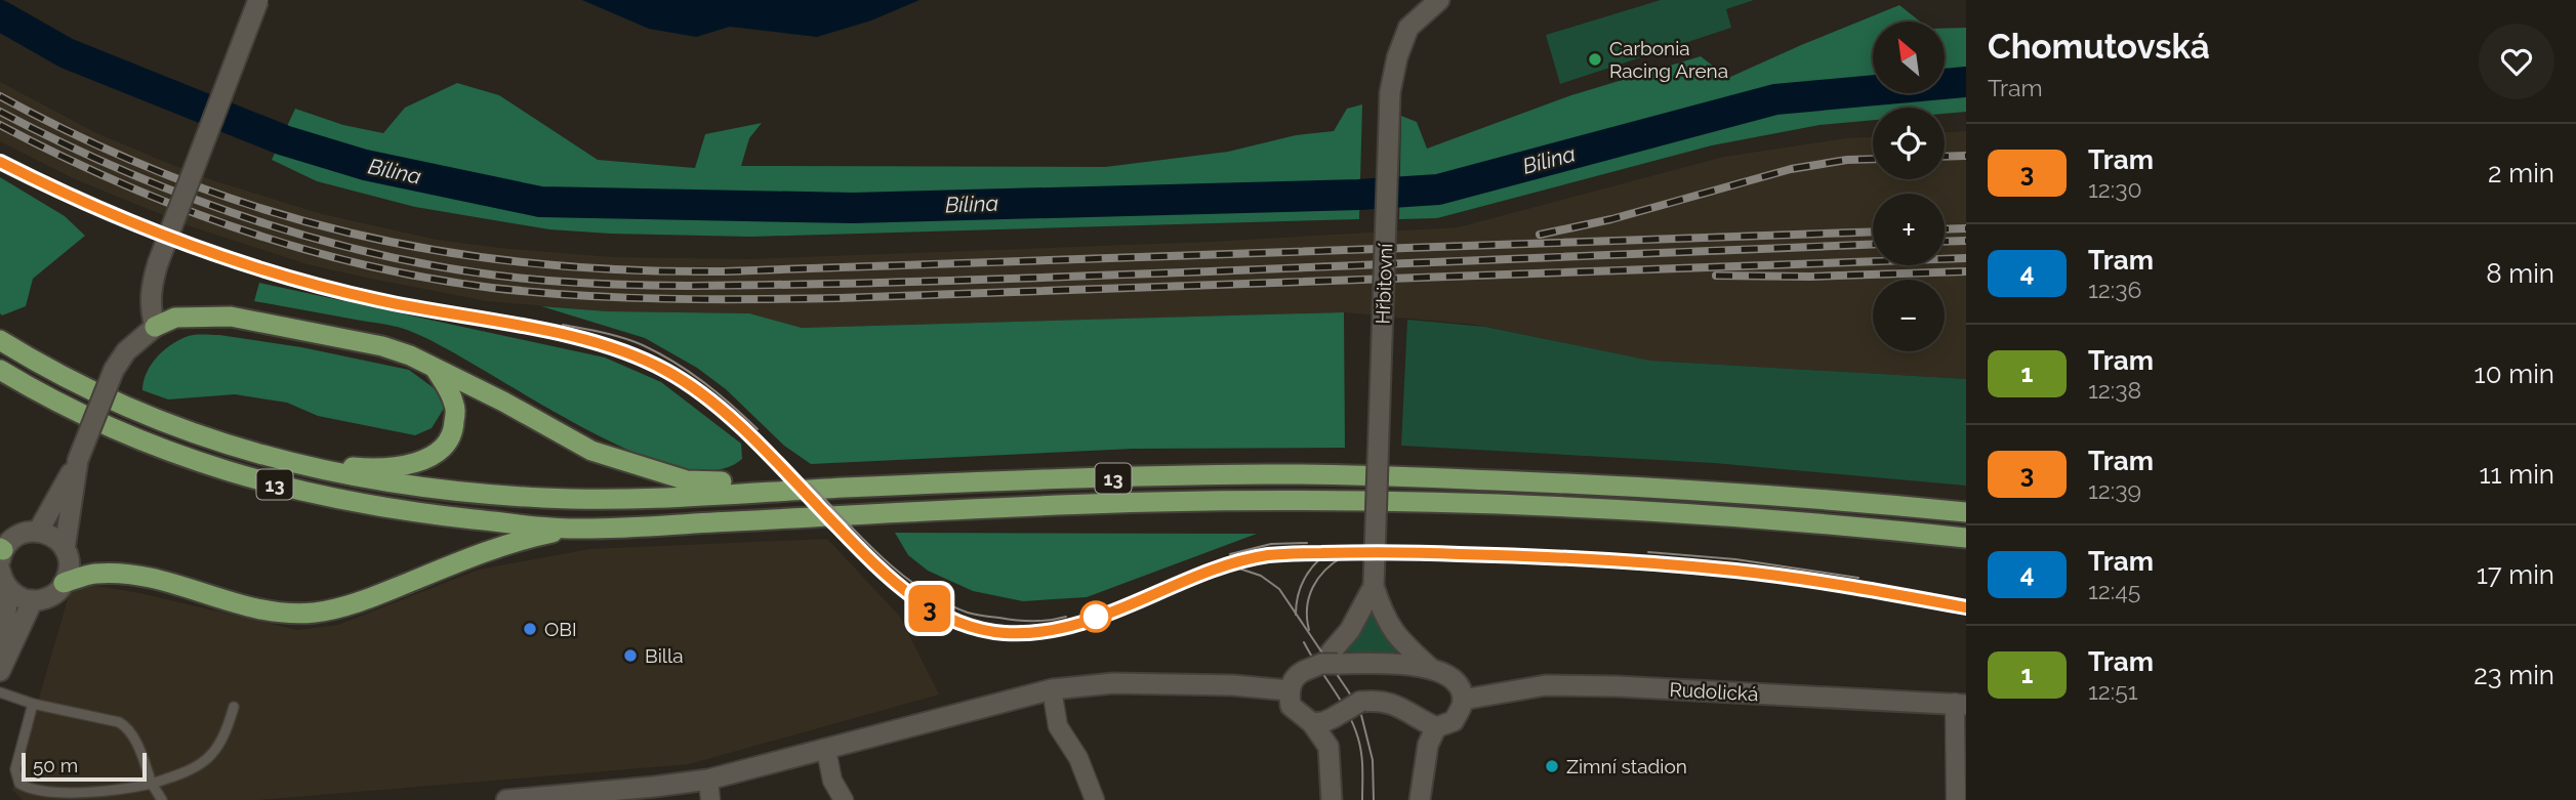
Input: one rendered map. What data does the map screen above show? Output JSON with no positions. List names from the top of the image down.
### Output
{
  "streets": {
    "highway": ["13"],
    "street": ["Hřbitovní", "Rudolická"]
  },
  "water": ["Bílina"],
  "places": [
    "Carbonia Racing Arena",
    "OBI",
    "Billa",
    "Zimní stadion"
  ],
  "lines": ["tram line 3"],
  "scale_bar": "50 m",
  "north": "top left",
  "page": {
    "on_map": "3",
    "heading": ["Chomutovská", "Tram"],
    "map_buttons": ["+", "−"],
    "list": [
      {
        "mark": "3",
        "name": "Tram",
        "note": "12:30",
        "value": "2 min"
      },
      {
        "mark": "4",
        "name": "Tram",
        "note": "12:36",
        "value": "8 min"
      },
      {
        "mark": "1",
        "name": "Tram",
        "note": "12:38",
        "value": "10 min"
      },
      {
        "mark": "3",
        "name": "Tram",
        "note": "12:39",
        "value": "11 min"
      },
      {
        "mark": "4",
        "name": "Tram",
        "note": "12:45",
        "value": "17 min"
      },
      {
        "mark": "1",
        "name": "Tram",
        "note": "12:51",
        "value": "23 min"
      }
    ],
    "scale": "50 m"
  }
}
